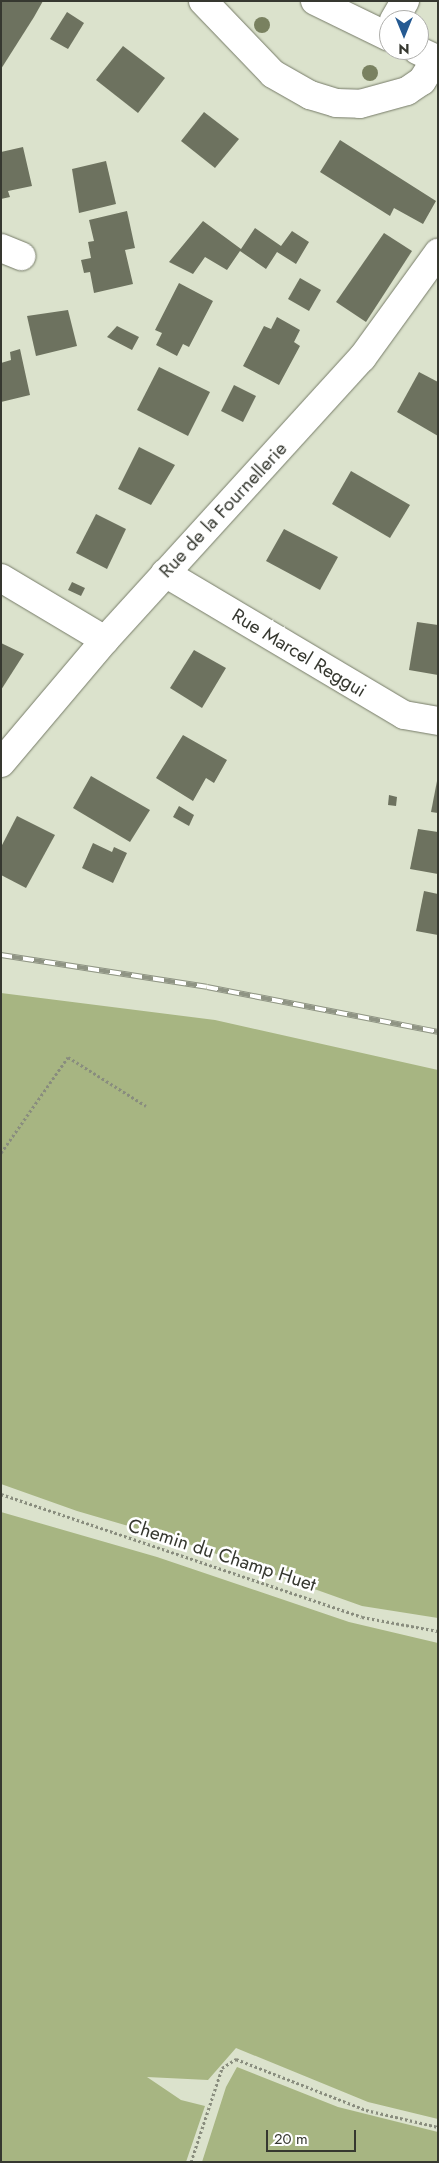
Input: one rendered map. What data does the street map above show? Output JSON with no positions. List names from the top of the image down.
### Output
{
  "streets": {
    "street": ["Rue de la Fournellerie", "Rue Marcel Reggui"],
    "path": ["Chemin du Champ Huet"]
  },
  "crossings": [
    ["Rue de la Fournellerie", "Rue Marcel Reggui"]
  ],
  "scale_bar": "20 m",
  "north": "bottom"
}
